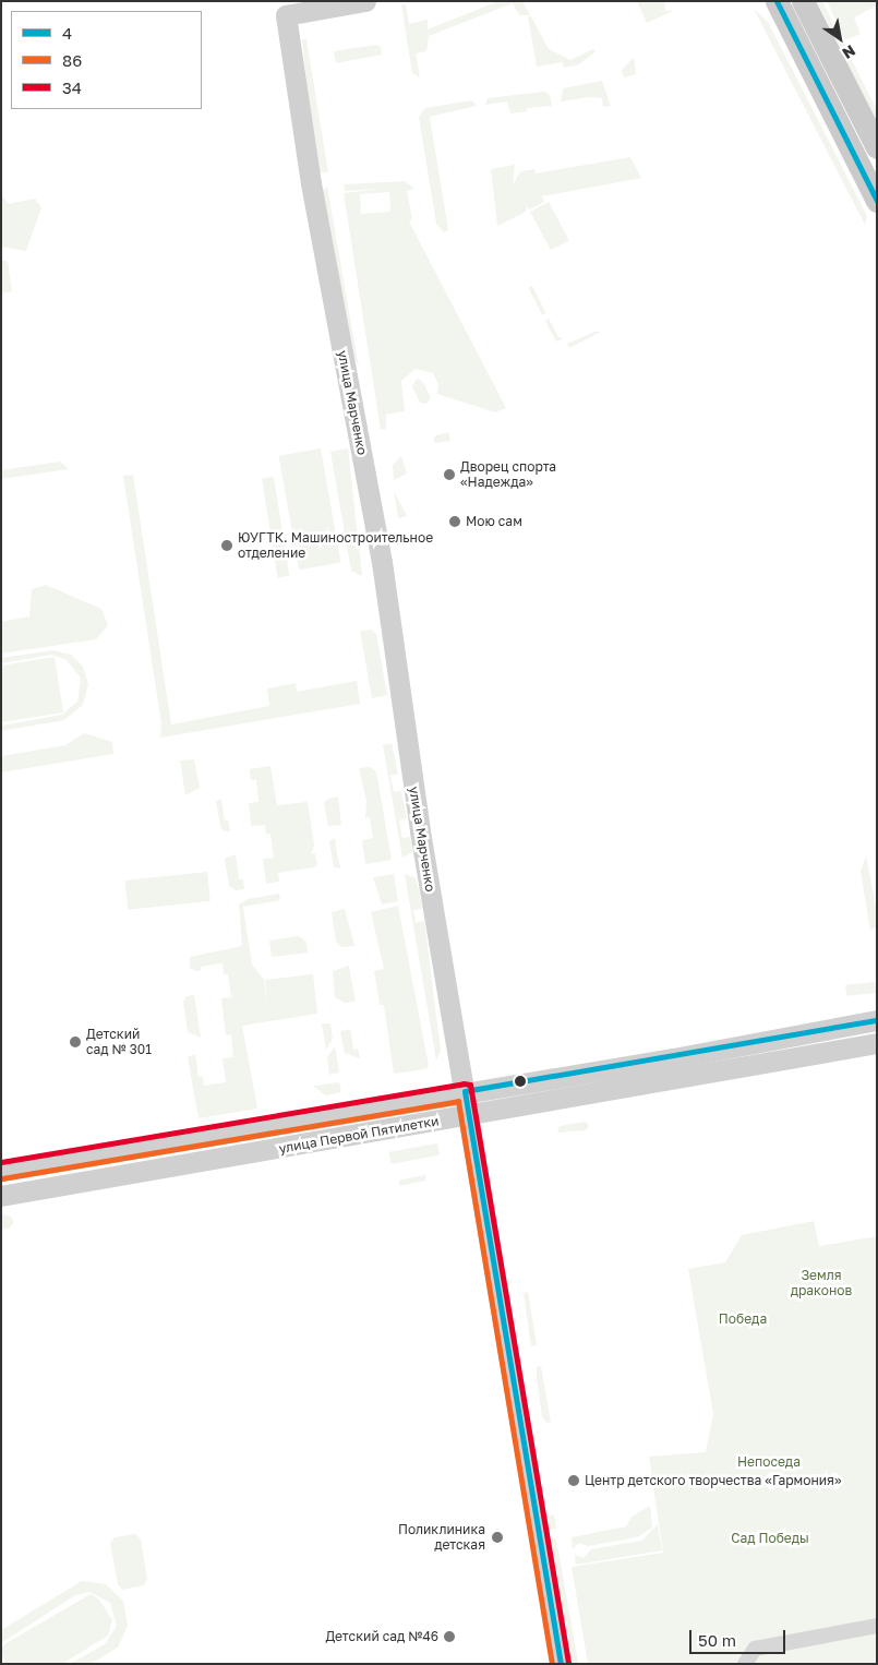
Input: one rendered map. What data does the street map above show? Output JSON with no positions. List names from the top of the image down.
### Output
{
  "streets": {
    "main road": ["улица Марченко", "улица Первой Пятилетки"]
  },
  "crossings": [
    ["улица Марченко", "улица Первой Пятилетки"]
  ],
  "parks": [
    "Земля драконов",
    "Победа",
    "Непоседа",
    "Сад Победы"
  ],
  "places": [
    "Дворец спорта «Надежда»",
    "Мою сам",
    "ЮУГТК. Машиностроительное отделение",
    "Детский сад № 301",
    "Центр детского творчества «Гармония»",
    "Поликлиника детская",
    "Детский сад №46"
  ],
  "lines": ["transit line 4", "transit line 34", "transit line 86"],
  "legend": ["4", "86", "34"],
  "scale_bar": "50 m",
  "north": "bottom right"
}
